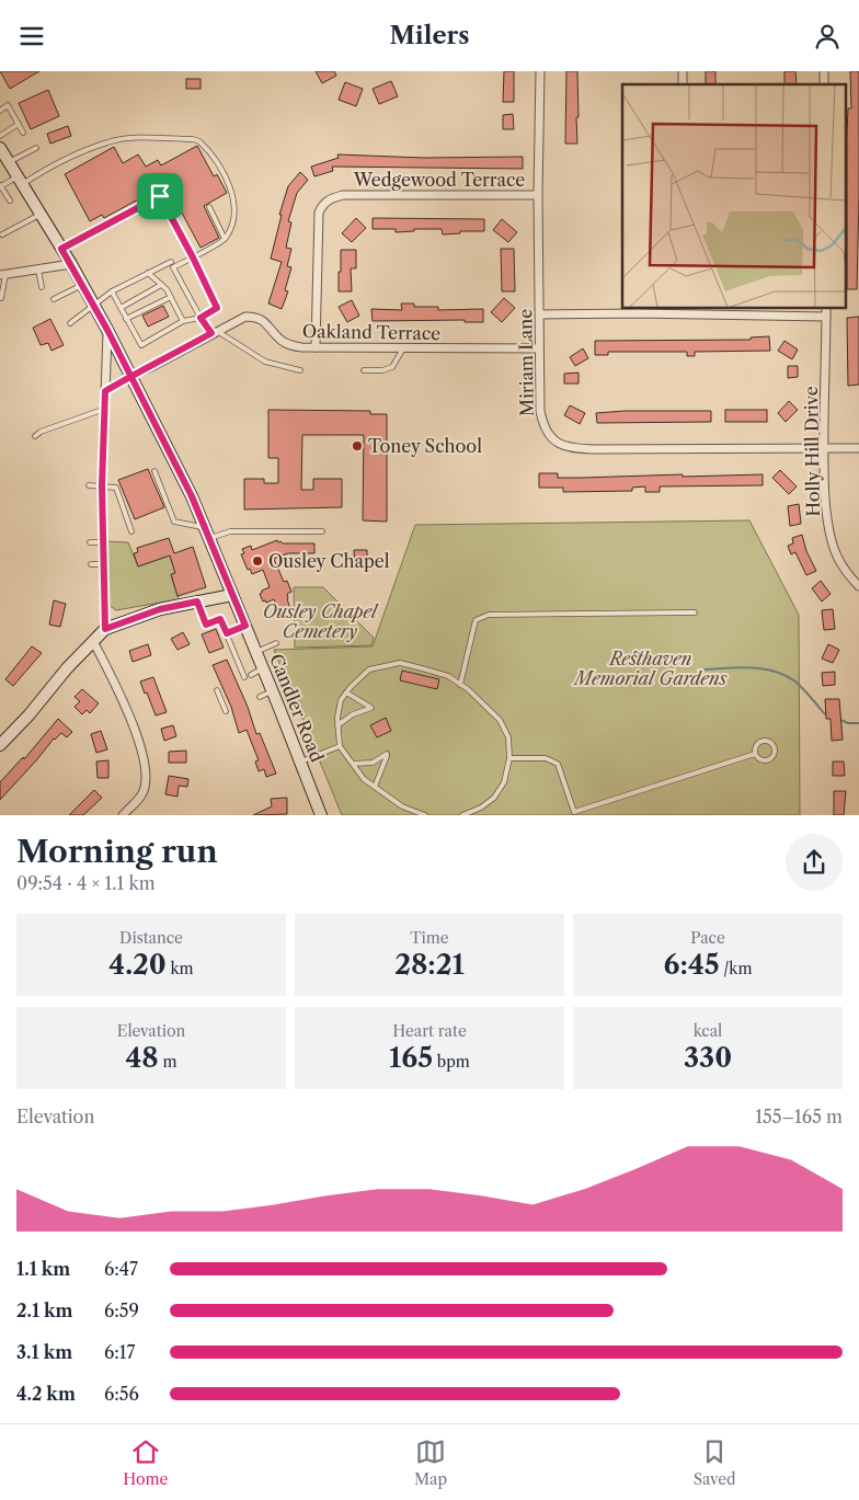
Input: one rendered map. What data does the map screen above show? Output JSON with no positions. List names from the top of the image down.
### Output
{
  "streets": {
    "main road": ["Candler Road"],
    "street": [
      "Wedgewood Terrace",
      "Oakland Terrace",
      "Miriam Lane",
      "Holly Hill Drive"
    ]
  },
  "crossings": [
    ["Wedgewood Terrace", "Oakland Terrace"],
    ["Wedgewood Terrace", "Miriam Lane"],
    ["Oakland Terrace", "Miriam Lane"],
    ["Oakland Terrace", "Candler Road"],
    ["Miriam Lane", "Holly Hill Drive"]
  ],
  "parks": ["Ousley Chapel Cemetery", "Resthaven Memorial Gardens"],
  "places": ["Toney School", "Ousley Chapel"],
  "page": {
    "header": "Milers",
    "heading": ["Morning run", "09:54 · 4 × 1.1 km"],
    "stats": [
      ["Distance", "4.20 km"],
      ["Time", "28:21"],
      ["Pace", "6:45 /km"],
      ["Elevation", "48 m"],
      ["Heart rate", "165 bpm"],
      ["kcal", "330"]
    ],
    "chart": ["Elevation", "155–165 m"],
    "list": [
      {
        "name": "1.1 km",
        "note": "6:47"
      },
      {
        "name": "2.1 km",
        "note": "6:59"
      },
      {
        "name": "3.1 km",
        "note": "6:17"
      },
      {
        "name": "4.2 km",
        "note": "6:56"
      }
    ],
    "tabs": ["Home", "Map", "Saved"]
  }
}
